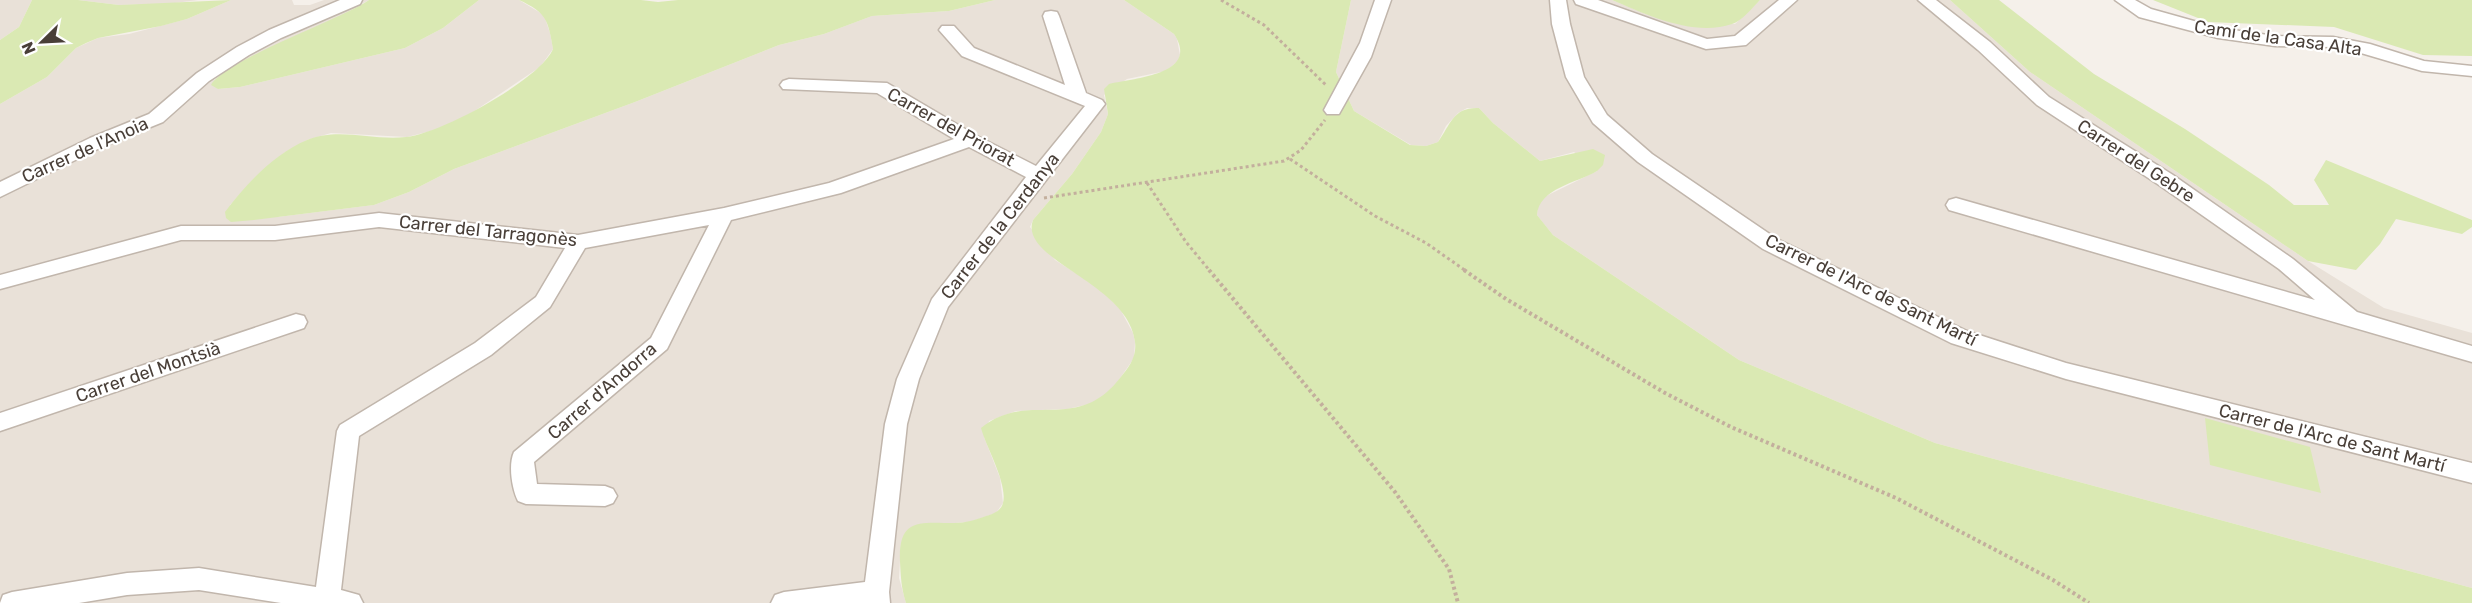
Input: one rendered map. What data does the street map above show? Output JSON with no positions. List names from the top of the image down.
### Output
{
  "streets": {
    "street": [
      "Camí de la Casa Alta",
      "Carrer del Priorat",
      "Carrer de l'Anoia",
      "Carrer del Gebre",
      "Carrer de la Cerdanya",
      "Carrer del Tarragonès",
      "Carrer de l'Arc de Sant Martí",
      "Carrer del Montsià",
      "Carrer d'Andorra"
    ]
  },
  "crossings": [
    ["Carrer del Priorat", "Carrer de la Cerdanya"],
    ["Carrer del Priorat", "Carrer del Tarragonès"],
    ["Carrer del Tarragonès", "Carrer d'Andorra"]
  ],
  "north": "bottom left"
}
